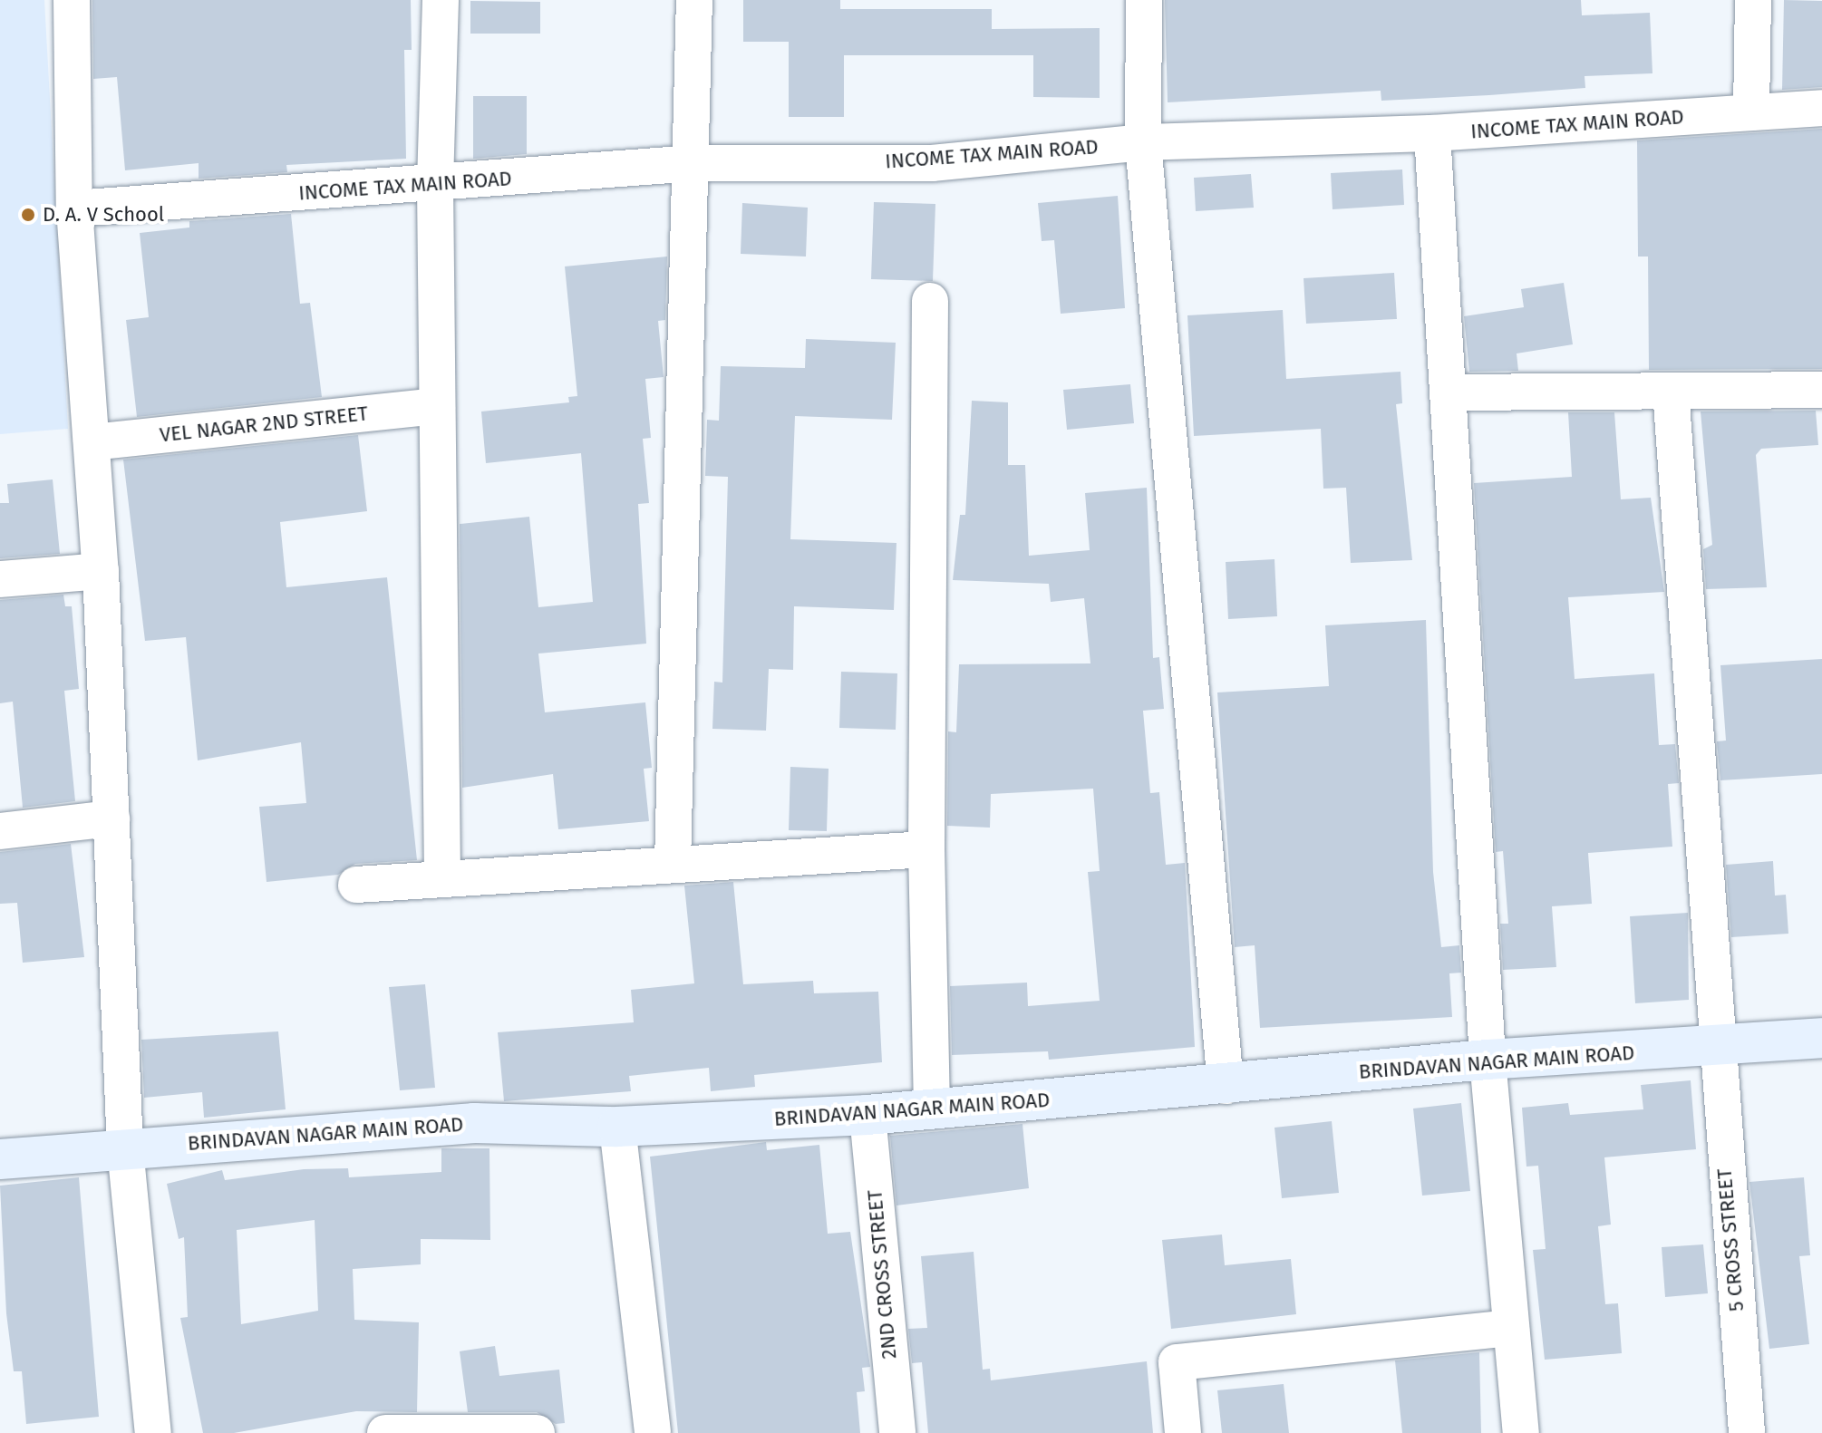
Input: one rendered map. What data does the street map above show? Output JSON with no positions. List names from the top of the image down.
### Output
{
  "streets": {
    "street": [
      "INCOME TAX MAIN ROAD",
      "VEL NAGAR 2ND STREET",
      "BRINDAVAN NAGAR MAIN ROAD",
      "5 CROSS STREET",
      "2ND CROSS STREET"
    ]
  },
  "crossings": [
    ["BRINDAVAN NAGAR MAIN ROAD", "5 CROSS STREET"],
    ["BRINDAVAN NAGAR MAIN ROAD", "2ND CROSS STREET"]
  ],
  "places": ["D. A. V School"]
}
